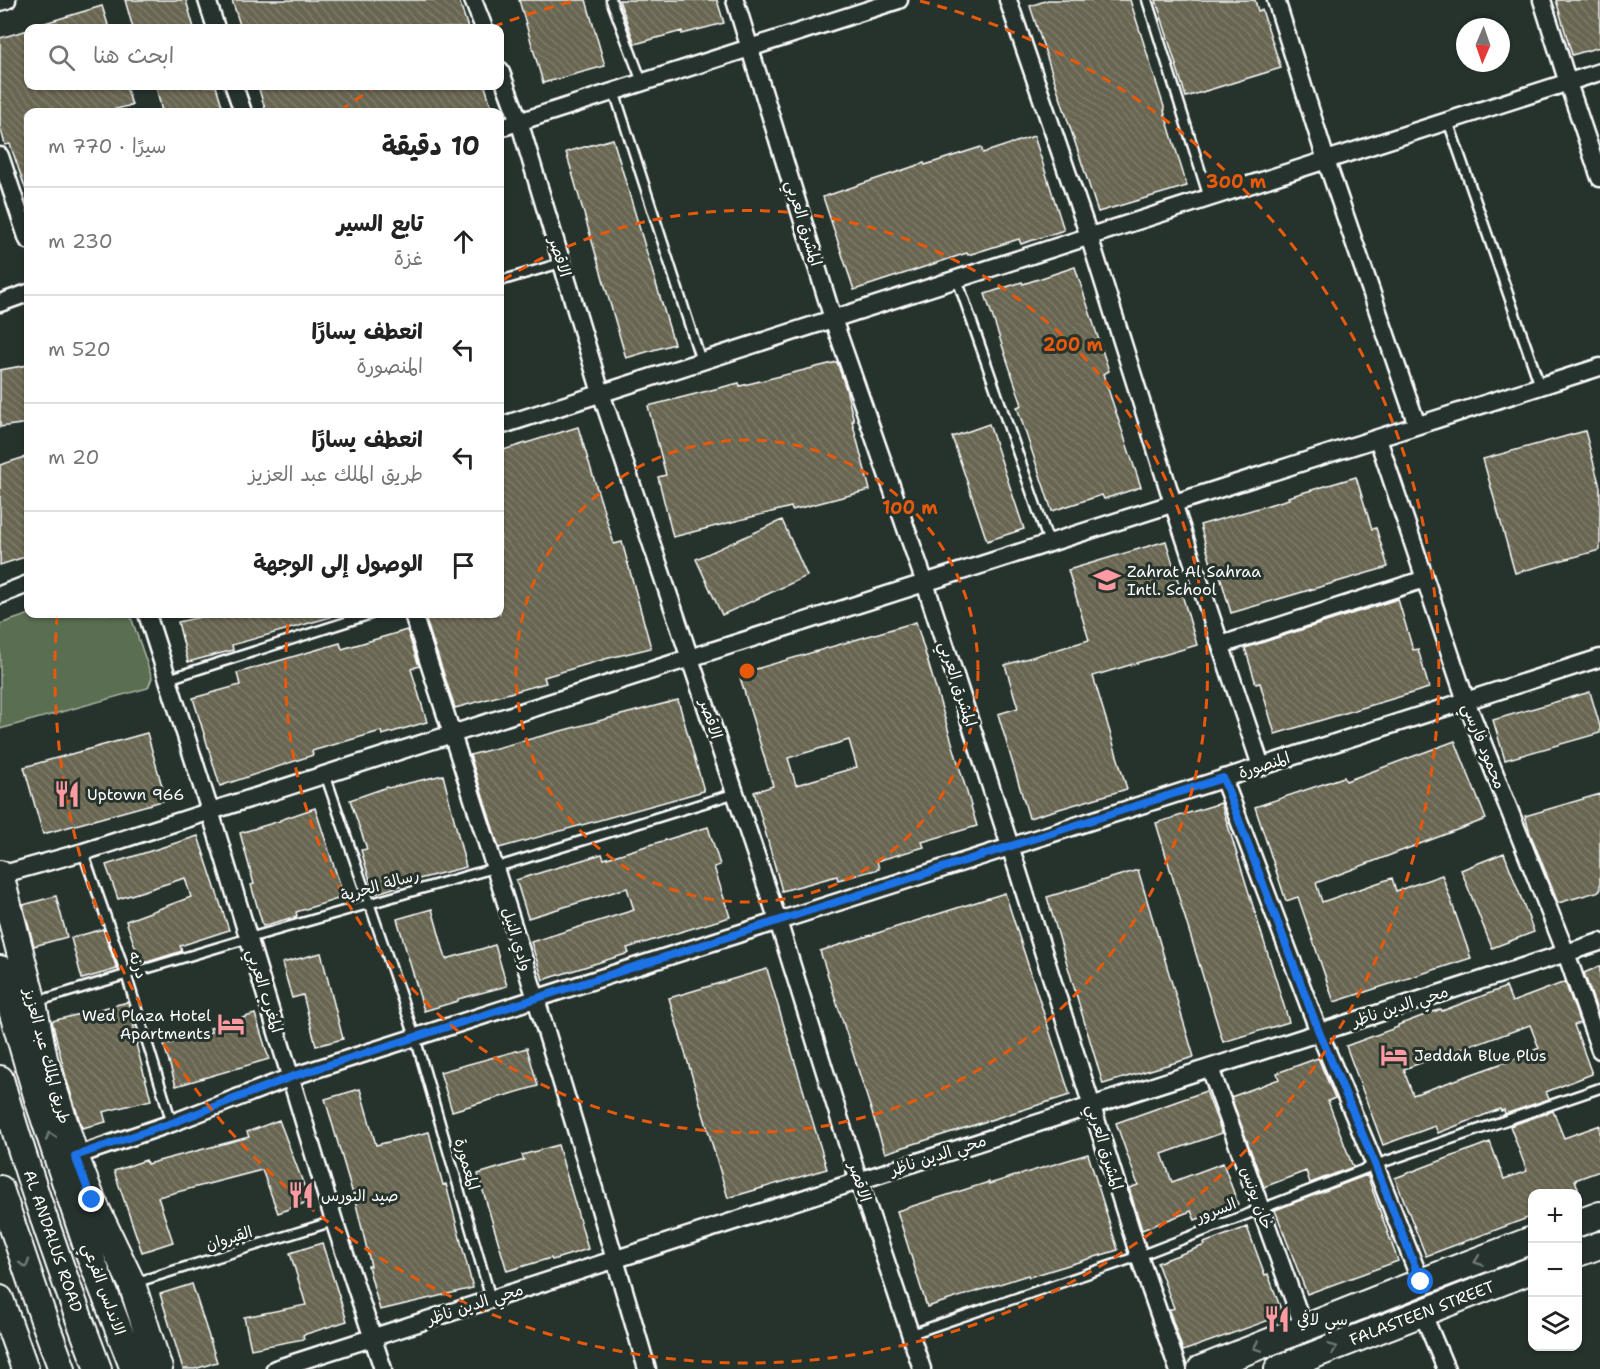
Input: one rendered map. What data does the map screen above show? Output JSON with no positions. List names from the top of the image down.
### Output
{
  "streets": {
    "main road": [
      "طريق الملك عبد العزيز",
      "AL ANDALUS ROAD",
      "الاندلس الفرعي",
      "FALASTEEN STREET"
    ],
    "street": [
      "المشرق العربي",
      "الاقصر",
      "محمود فارسي",
      "المنصورة",
      "وادي النيل",
      "المغرب العربي",
      "محي الدين ناظر",
      "خان يونس"
    ],
    "lane": [
      "رسالة الحرية",
      "درنه",
      "المعمورة",
      "السرور",
      "القيروان"
    ]
  },
  "crossings": [
    ["المشرق العربي", "المنصورة"],
    ["المشرق العربي", "محي الدين ناظر"],
    ["المشرق العربي", "السرور"],
    ["الاقصر", "المنصورة"],
    ["الاقصر", "رسالة الحرية"],
    ["الاقصر", "محي الدين ناظر"],
    ["الاقصر", "السرور"],
    ["محمود فارسي", "المنصورة"],
    ["محمود فارسي", "محي الدين ناظر"],
    ["المنصورة", "وادي النيل"],
    ["المنصورة", "درنه"],
    ["المنصورة", "المغرب العربي"],
    ["المنصورة", "طريق الملك عبد العزيز"],
    ["المنصورة", "المعمورة"],
    ["رسالة الحرية", "وادي النيل"],
    ["رسالة الحرية", "درنه"],
    ["رسالة الحرية", "المغرب العربي"],
    ["رسالة الحرية", "طريق الملك عبد العزيز"],
    ["رسالة الحرية", "المعمورة"],
    ["وادي النيل", "محي الدين ناظر"],
    ["المغرب العربي", "محي الدين ناظر"],
    ["المغرب العربي", "القيروان"],
    ["محي الدين ناظر", "المعمورة"],
    ["محي الدين ناظر", "خان يونس"],
    ["طريق الملك عبد العزيز", "القيروان"],
    ["خان يونس", "السرور"],
    ["خان يونس", "FALASTEEN STREET"]
  ],
  "places": {
    "school or university": ["Zahrat Al Sahraa Intl. School"],
    "restaurant": ["Uptown 966", "صيد النورس", "سي لافي"],
    "hotel": ["Wed Plaza Hotel Apartments", "Jeddah Blue Plus"]
  },
  "north": "bottom",
  "page": {
    "search": "ابحث هنا",
    "heading": ["10 دقيقة", "سيرًا · 770 m"],
    "list": [
      ["تابع السير", "غزة", "230 m"],
      ["انعطف يسارًا", "المنصورة", "520 m"],
      ["انعطف يسارًا", "طريق الملك عبد العزيز", "20 m"],
      "الوصول إلى الوجهة"
    ],
    "map_buttons": ["+", "−"]
  },
  "rings": ["300 m", "200 m", "100 m"]
}
